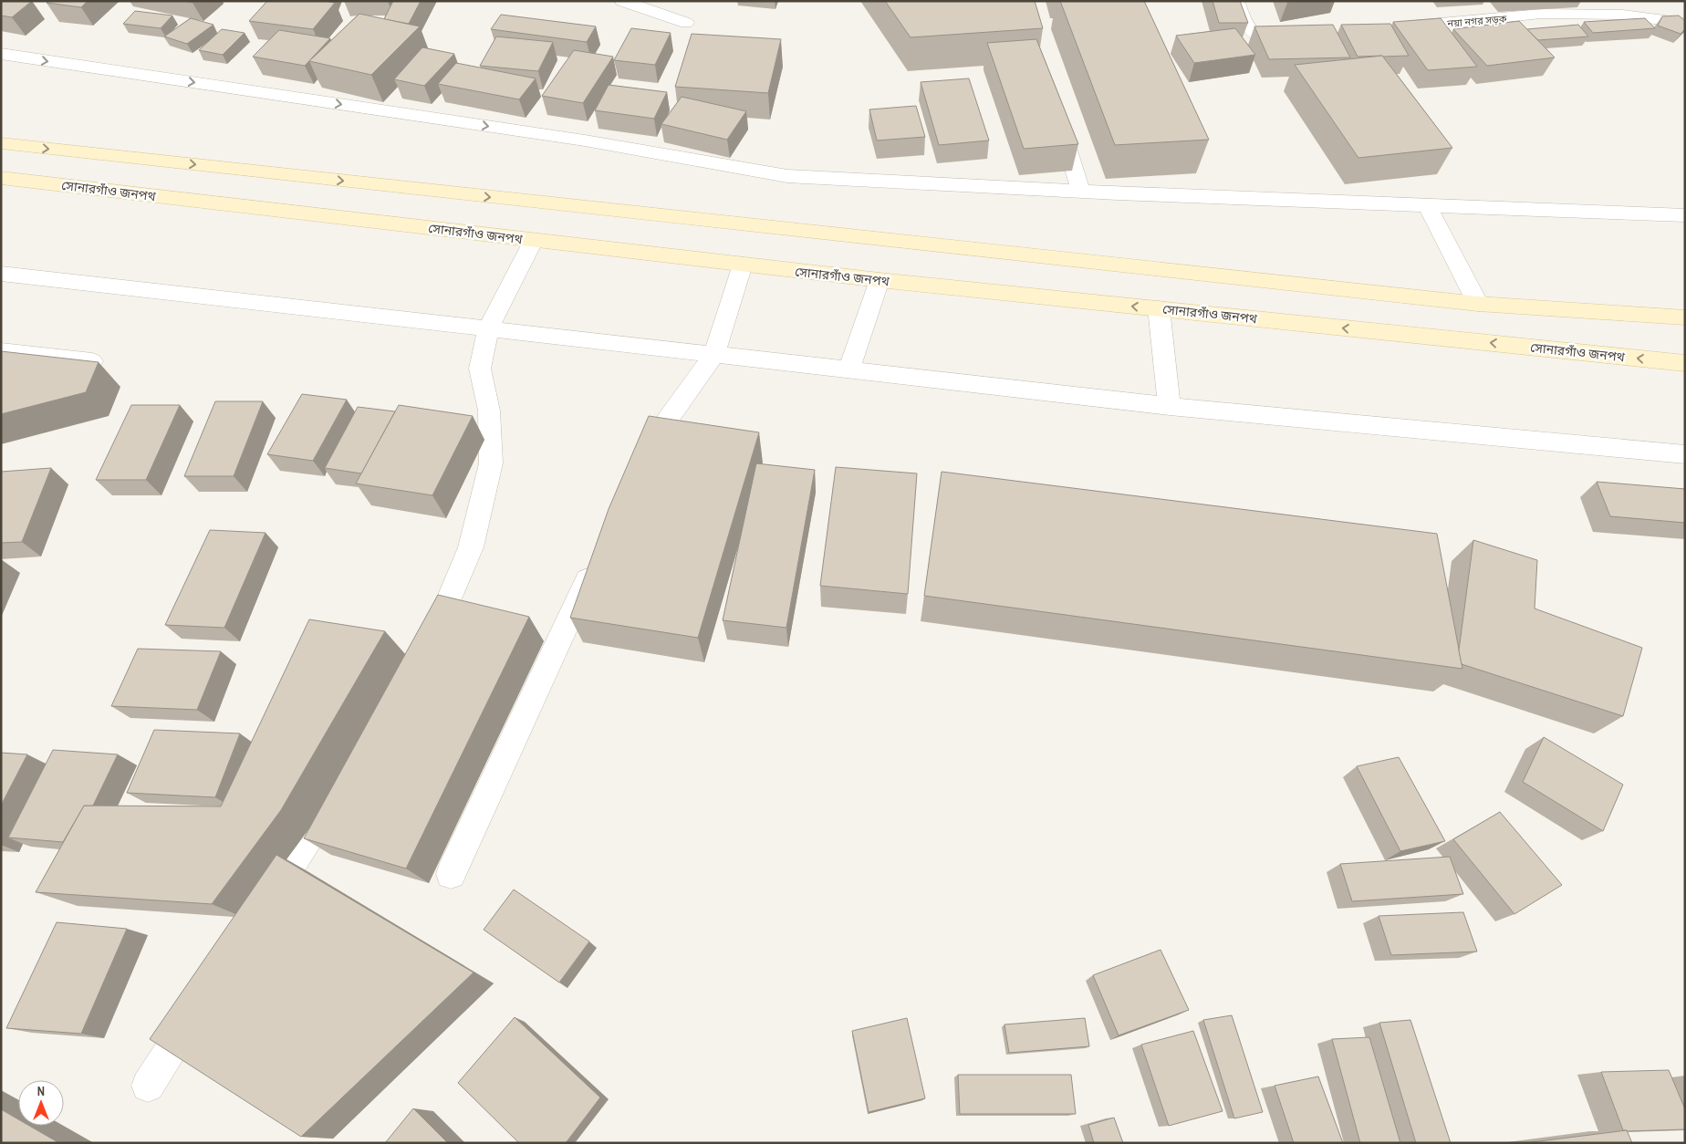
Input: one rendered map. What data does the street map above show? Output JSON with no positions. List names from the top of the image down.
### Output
{
  "streets": {
    "main road": ["সোনারগাঁও জনপথ"],
    "street": ["নয়া নগর সড়ক"]
  },
  "north": "top"
}
